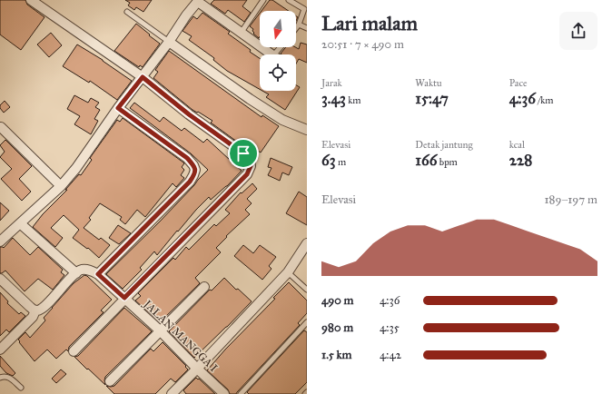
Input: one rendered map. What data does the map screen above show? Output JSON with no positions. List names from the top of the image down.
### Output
{
  "streets": {
    "street": ["JALAN MANGGA I"]
  },
  "north": "bottom",
  "page": {
    "heading": ["Lari malam", "20:51 · 7 × 490 m"],
    "stats": [
      ["Jarak", "3.43 km"],
      ["Waktu", "15:47"],
      ["Pace", "4:36 /km"],
      ["Elevasi", "63 m"],
      ["Detak jantung", "166 bpm"],
      ["kcal", "228"]
    ],
    "chart": ["Elevasi", "189–197 m"],
    "list": [
      {
        "name": "490 m",
        "note": "4:36"
      },
      {
        "name": "980 m",
        "note": "4:35"
      },
      {
        "name": "1.5 km",
        "note": "4:42"
      }
    ]
  }
}
